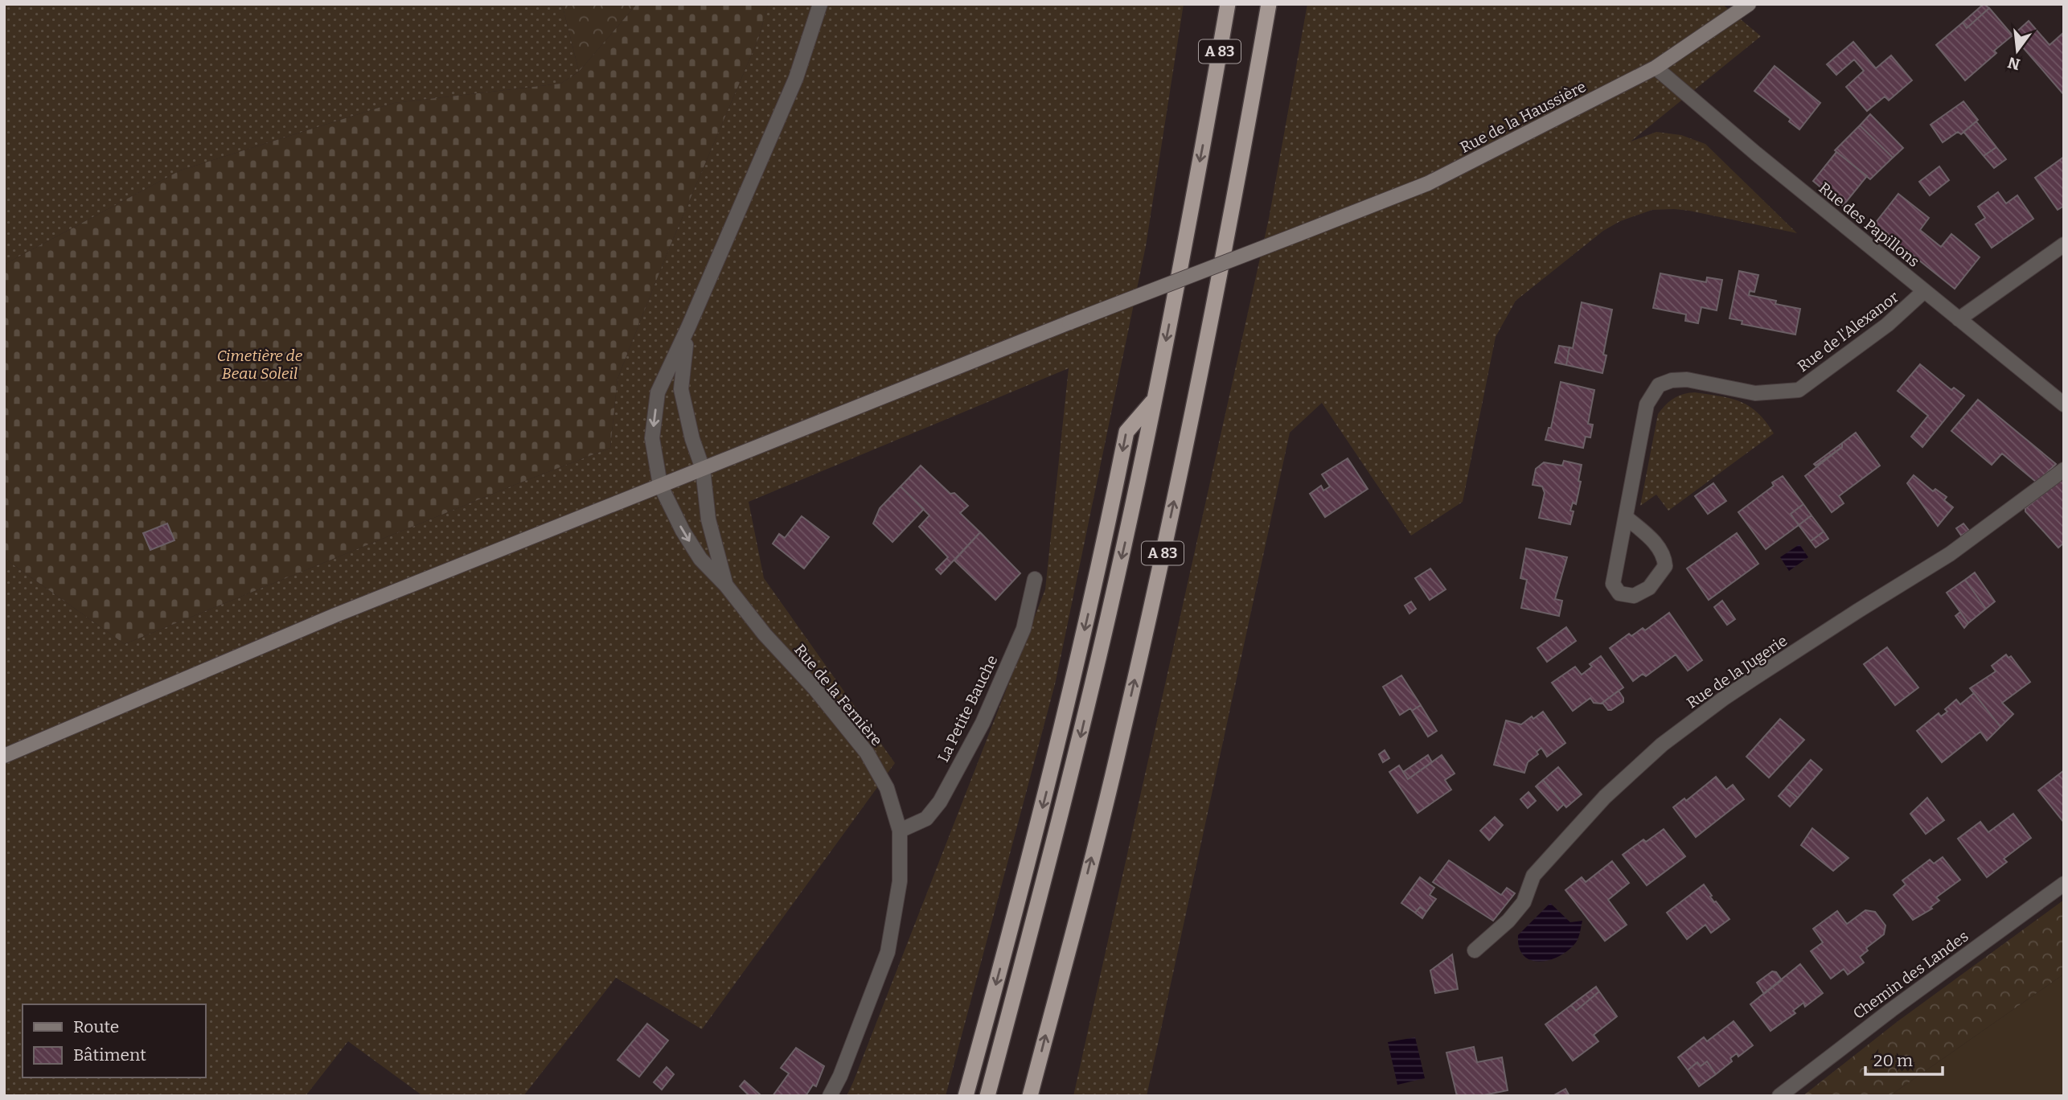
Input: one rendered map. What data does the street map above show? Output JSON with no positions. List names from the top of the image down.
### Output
{
  "streets": {
    "highway": ["A 83"],
    "main road": ["Rue de la Haussière"],
    "street": [
      "Rue des Papillons",
      "Rue de l'Alexanor",
      "Rue de la Jugerie",
      "Rue de la Fernière",
      "La Petite Bauche",
      "Chemin des Landes"
    ]
  },
  "crossings": [
    ["Rue de la Haussière", "Rue des Papillons"],
    ["Rue de la Haussière", "Rue de la Fernière"],
    ["Rue des Papillons", "Rue de l'Alexanor"],
    ["Rue de la Fernière", "La Petite Bauche"]
  ],
  "parks": ["Cimetière de Beau Soleil"],
  "legend": ["Route", "Bâtiment"],
  "scale_bar": "20 m",
  "north": "bottom"
}
